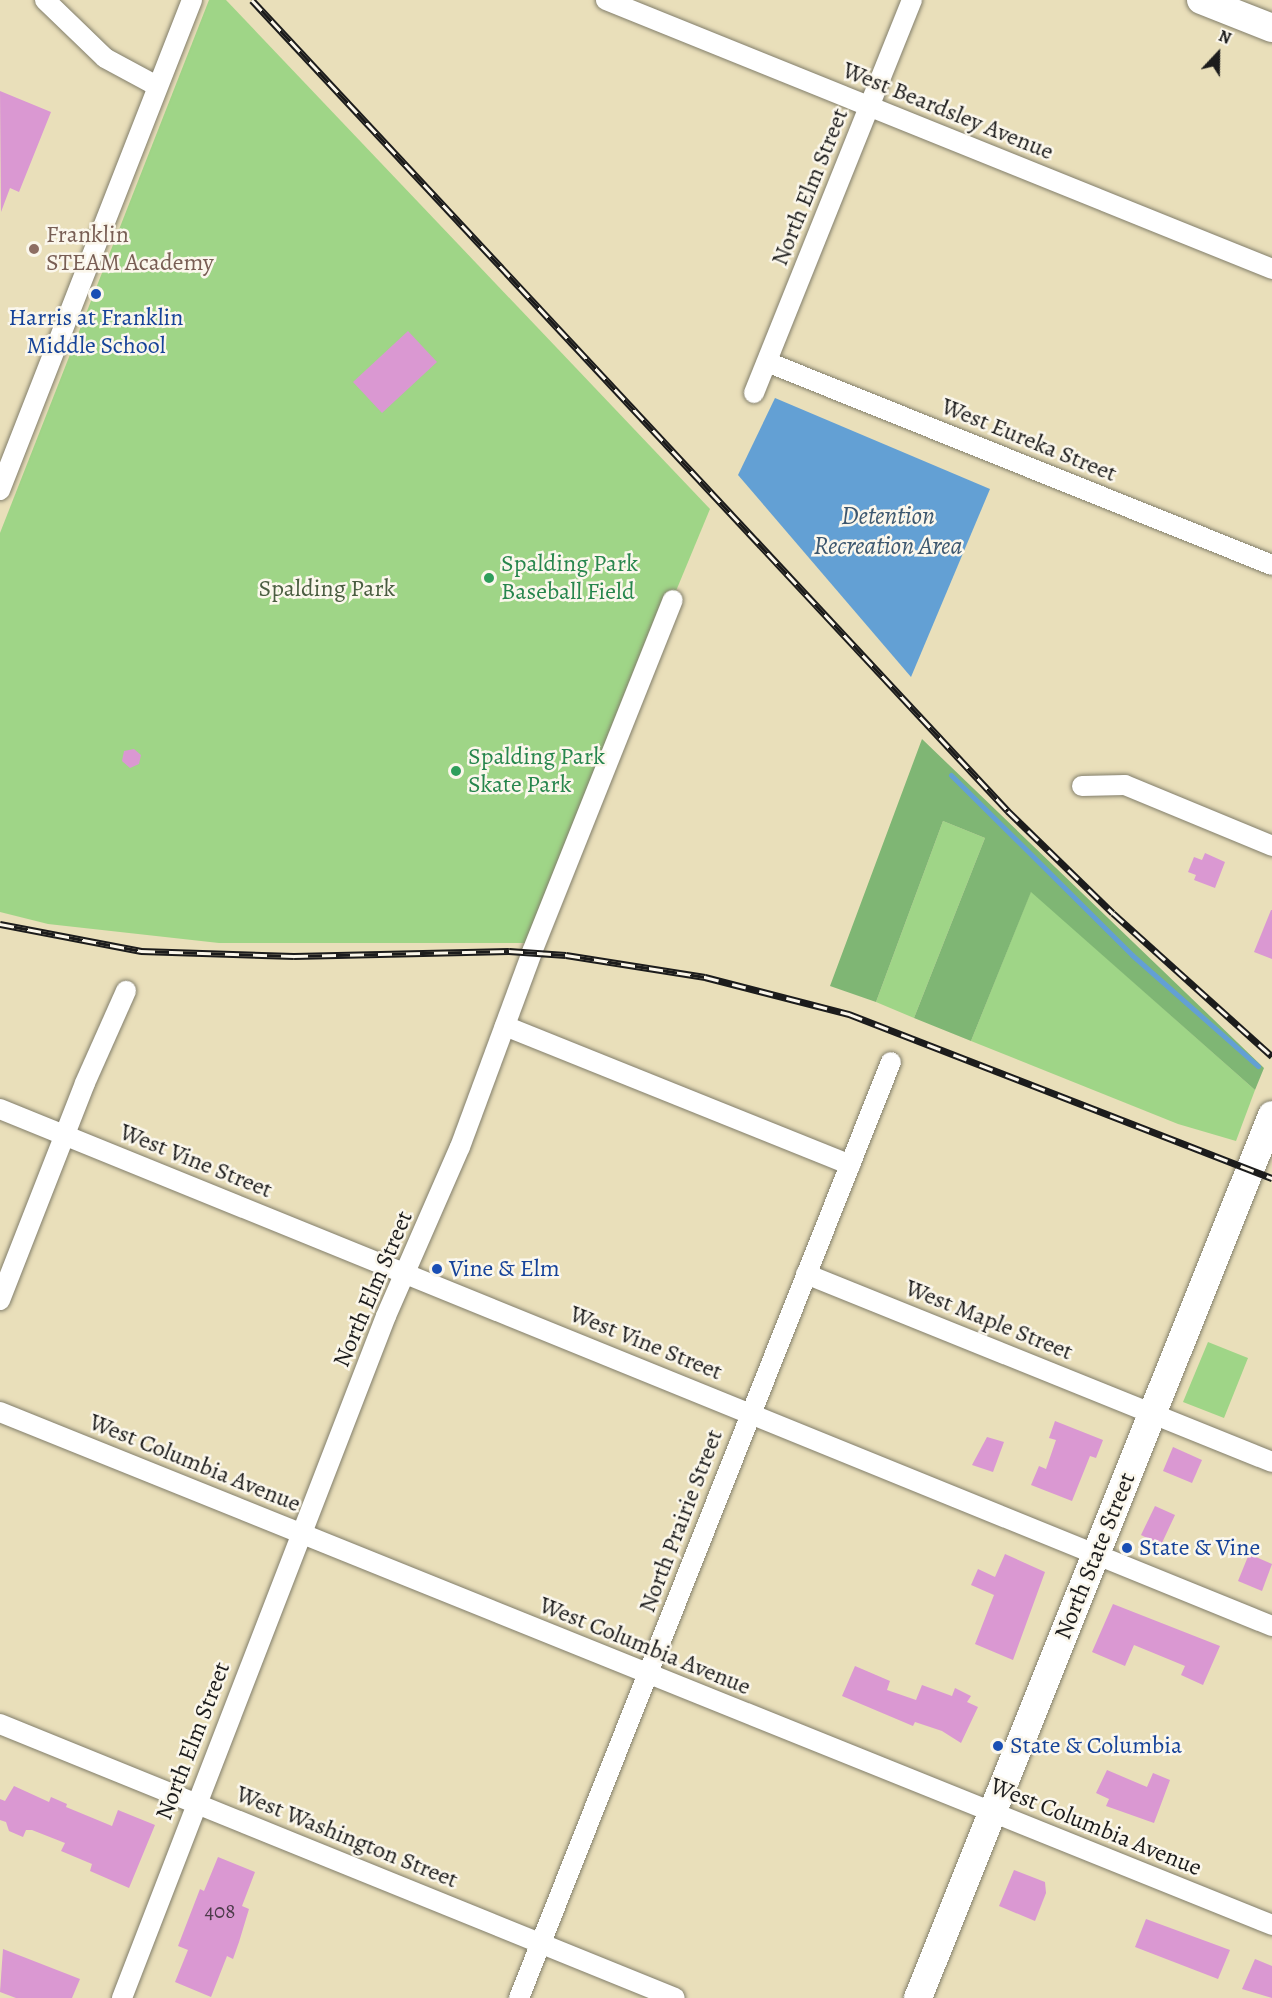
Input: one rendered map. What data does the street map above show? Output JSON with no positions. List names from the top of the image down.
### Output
{
  "streets": {
    "main road": ["North State Street"],
    "street": [
      "West Beardsley Avenue",
      "North Elm Street",
      "West Eureka Street",
      "West Vine Street",
      "West Maple Street",
      "West Columbia Avenue",
      "North Prairie Street",
      "West Washington Street"
    ]
  },
  "crossings": [
    ["West Beardsley Avenue", "North Elm Street"],
    ["North Elm Street", "West Eureka Street"],
    ["North Elm Street", "West Vine Street"],
    ["North Elm Street", "West Columbia Avenue"],
    ["North Elm Street", "West Washington Street"],
    ["West Vine Street", "North Prairie Street"],
    ["West Vine Street", "North State Street"],
    ["West Maple Street", "North Prairie Street"],
    ["West Maple Street", "North State Street"],
    ["West Columbia Avenue", "North Prairie Street"],
    ["West Columbia Avenue", "North State Street"],
    ["North Prairie Street", "West Washington Street"]
  ],
  "water": ["Detention Recreation Area"],
  "parks": ["Spalding Park"],
  "places": [
    "Franklin STEAM Academy",
    "Harris at Franklin Middle School",
    "Spalding Park Baseball Field",
    "Spalding Park Skate Park",
    "Vine & Elm",
    "State & Vine",
    "State & Columbia"
  ],
  "house_numbers": ["408"],
  "north": "top"
}
